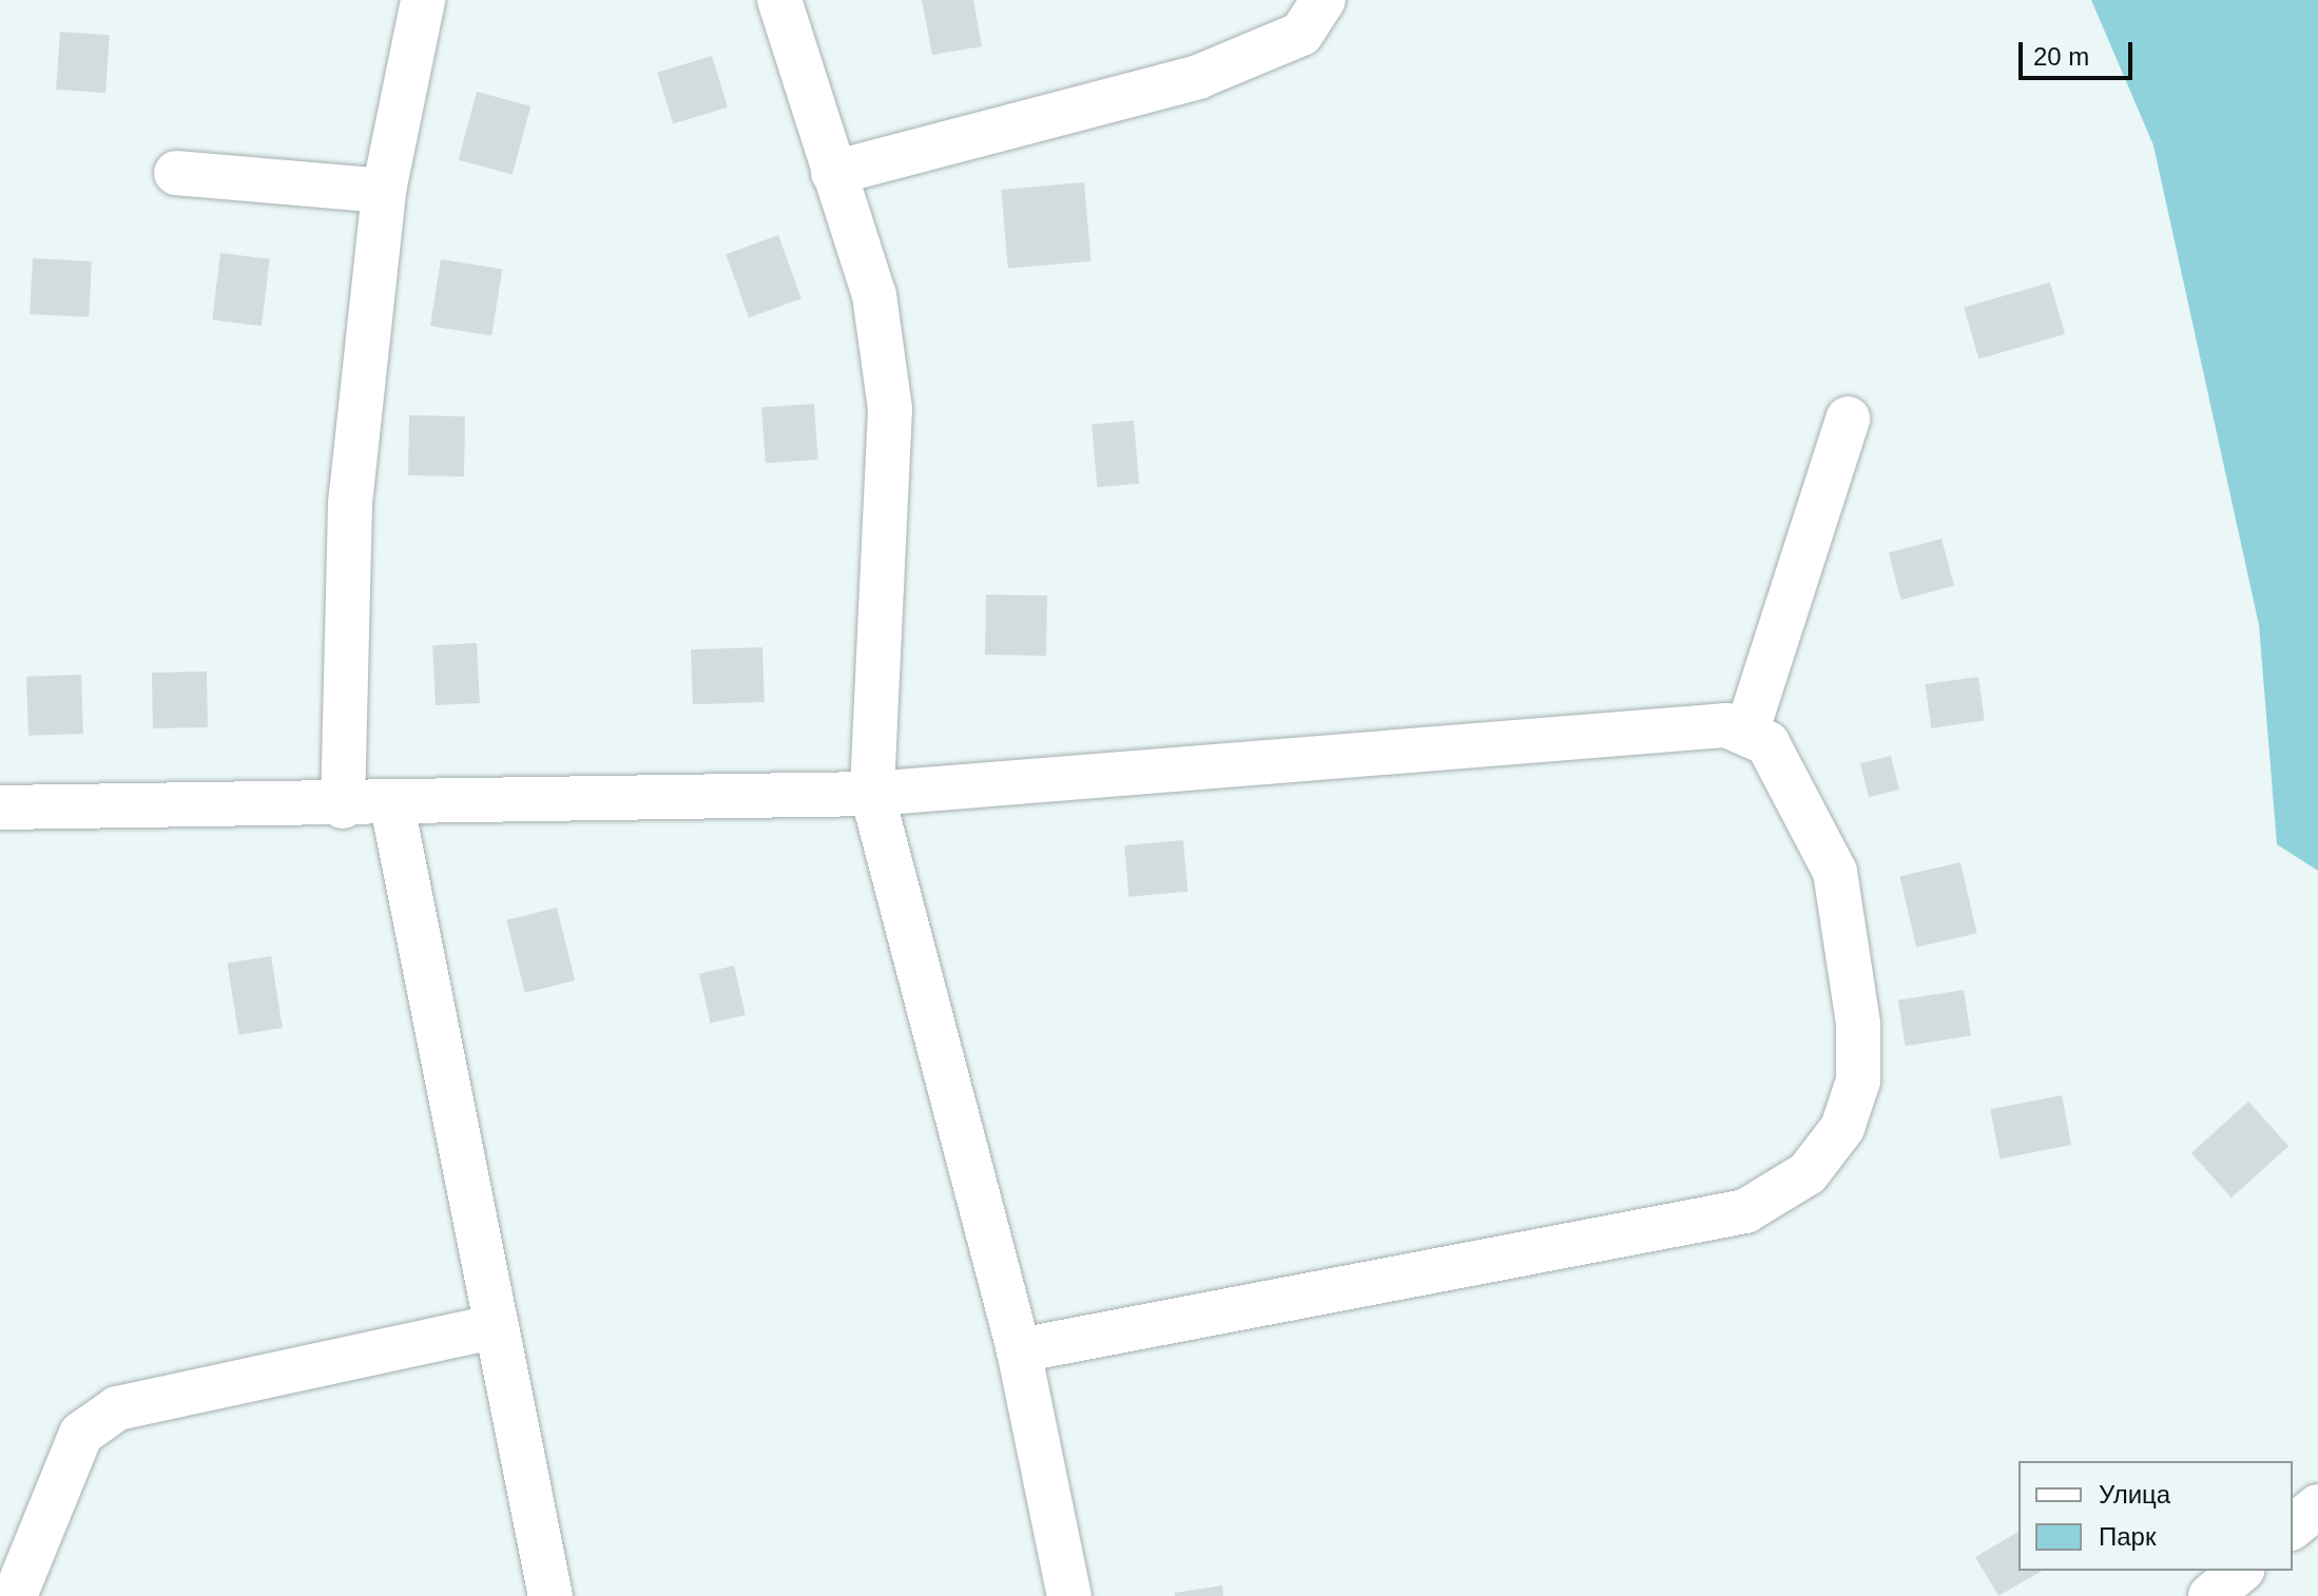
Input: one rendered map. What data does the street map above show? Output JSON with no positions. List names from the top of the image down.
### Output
{
  "legend": ["Улица", "Парк"],
  "scale_bar": "20 m"
}
